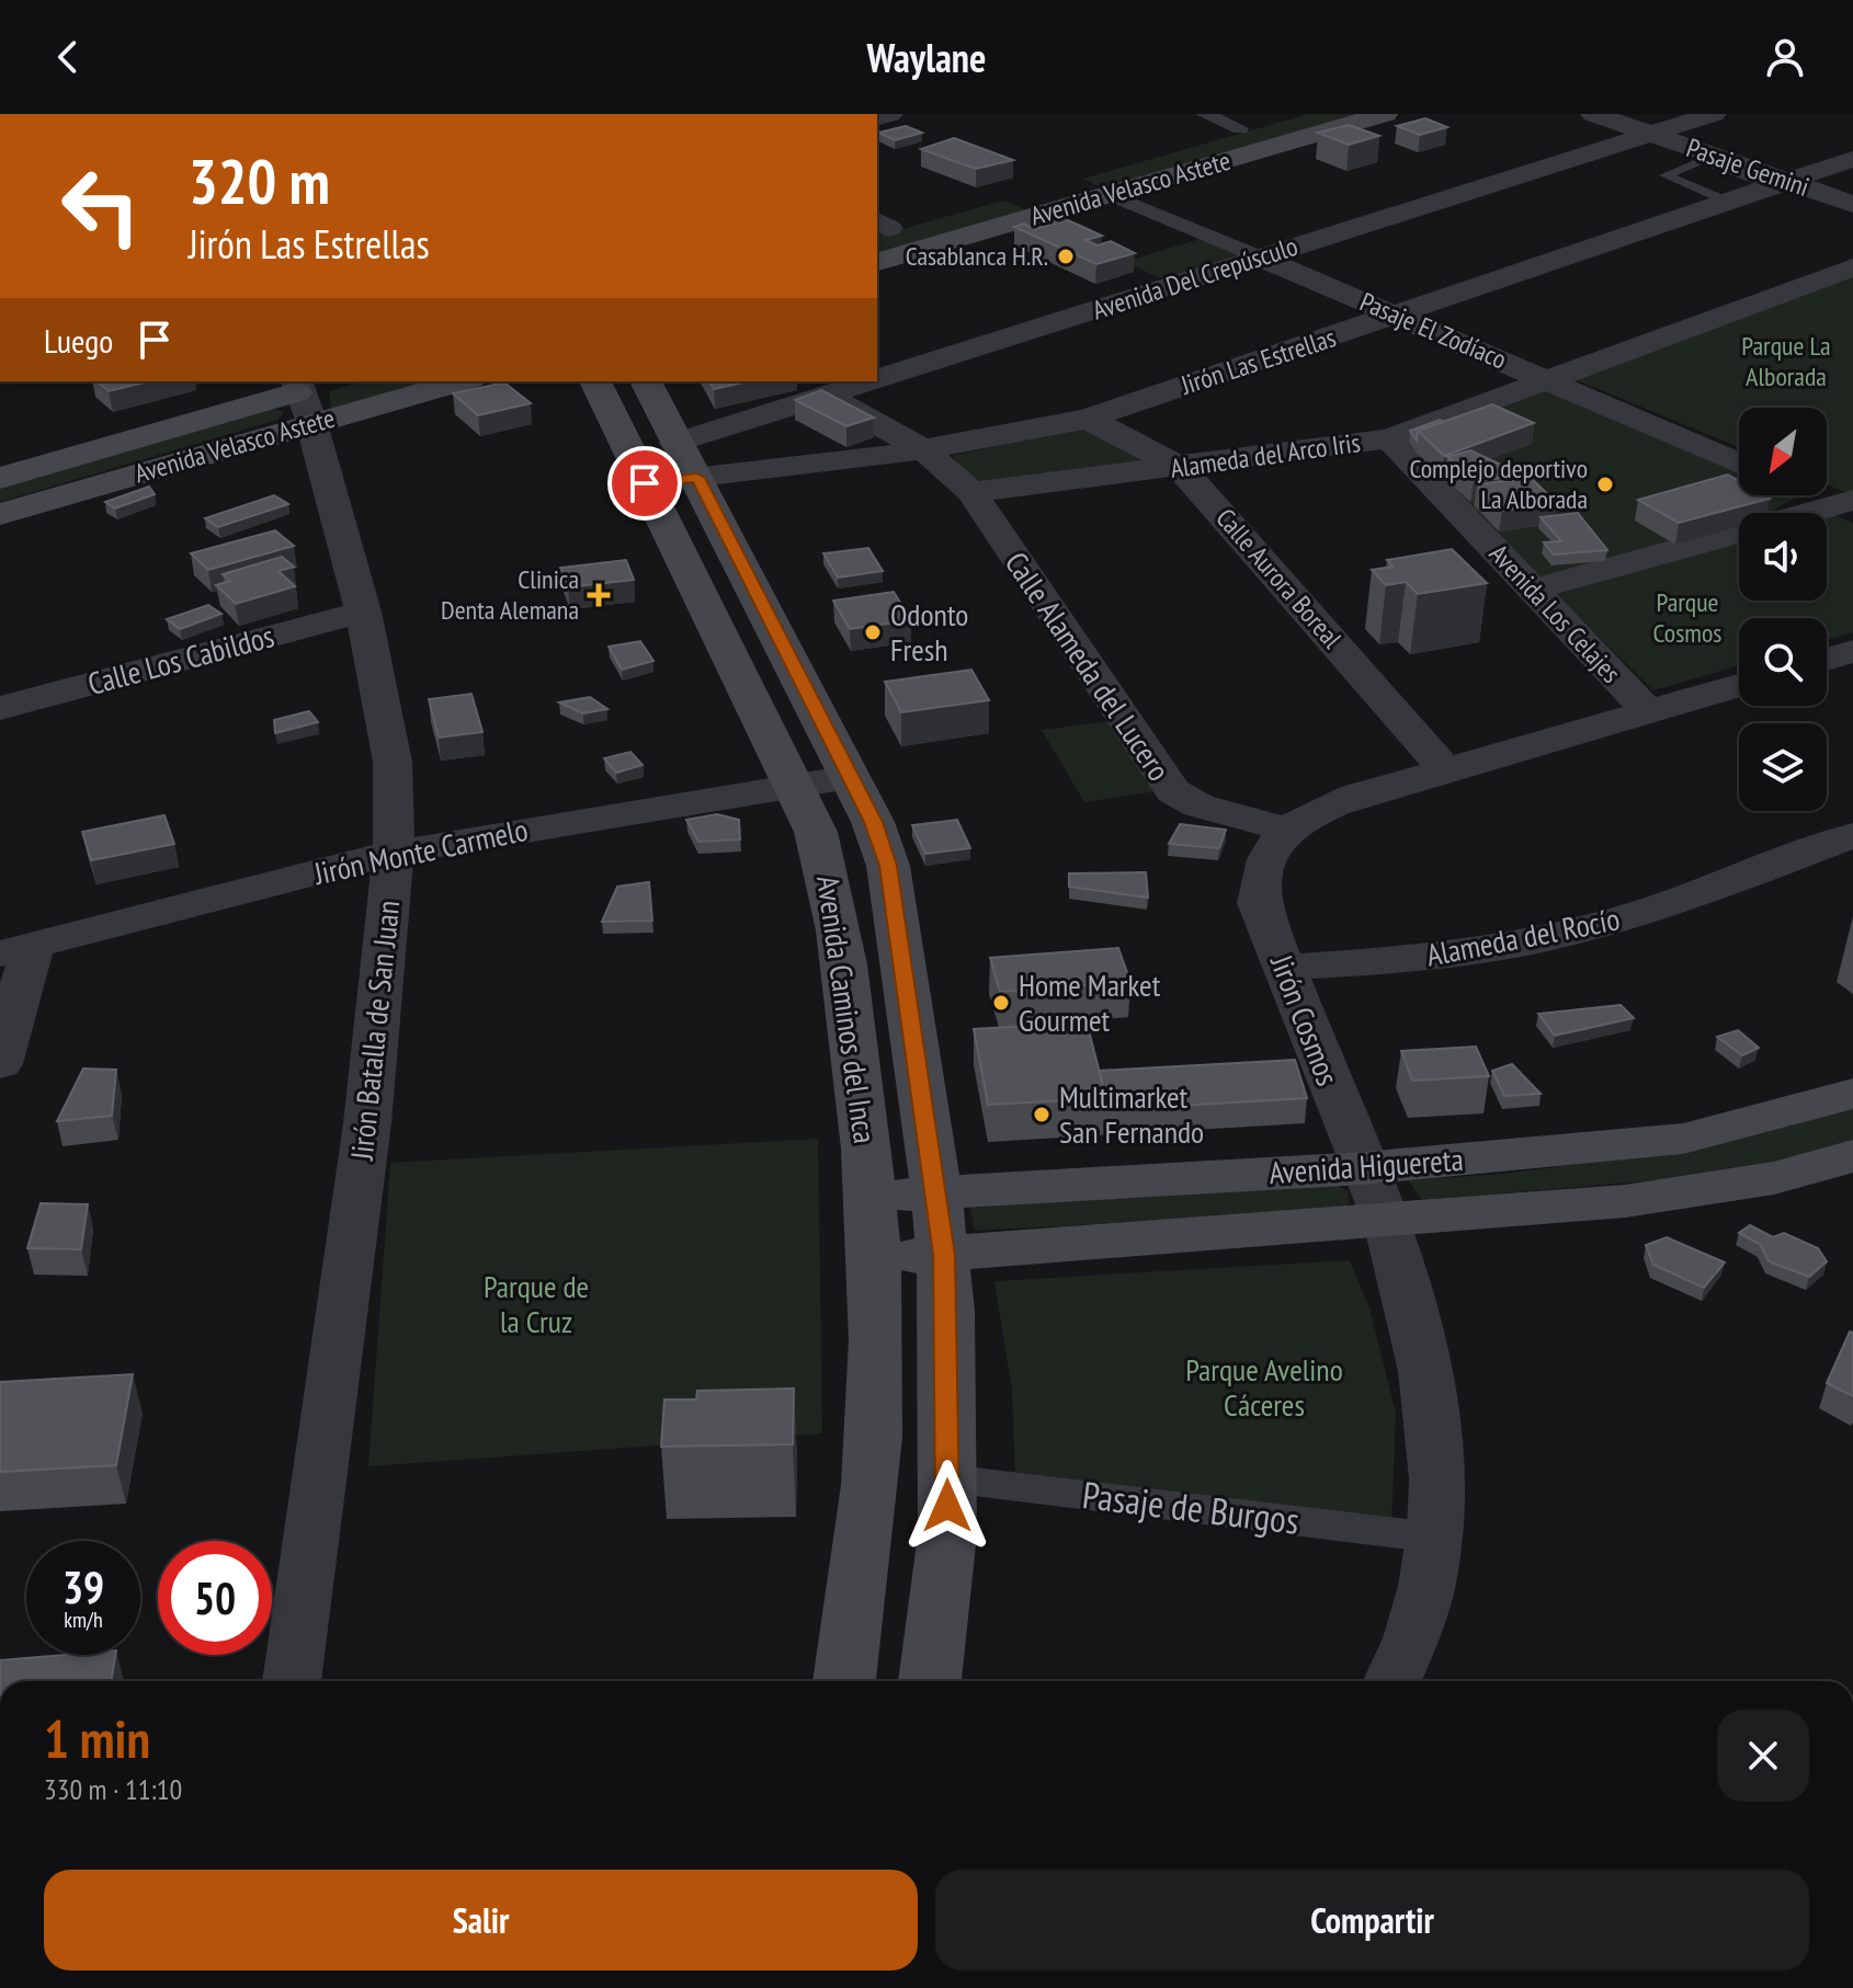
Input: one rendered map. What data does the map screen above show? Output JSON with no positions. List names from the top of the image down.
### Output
{
  "streets": {
    "main road": ["Avenida Velasco Astete", "Avenida Caminos del Inca", "Avenida Higuereta"],
    "street": [
      "Pasaje Gemini",
      "Avenida Del Crepúsculo",
      "Pasaje El Zodíaco",
      "Jirón Las Estrellas",
      "Alameda del Arco Iris",
      "Calle Aurora Boreal",
      "Avenida Los Celajes",
      "Calle Los Cabildos",
      "Calle Alameda del Lucero",
      "Jirón Monte Carmelo",
      "Alameda del Rocío",
      "Jirón Cosmos",
      "Jirón Batalla de San Juan",
      "Pasaje de Burgos"
    ]
  },
  "crossings": [
    ["Pasaje Gemini", "Avenida Del Crepúsculo"],
    ["Pasaje Gemini", "Jirón Las Estrellas"],
    ["Avenida Velasco Astete", "Pasaje El Zodíaco"],
    ["Avenida Velasco Astete", "Jirón Batalla de San Juan"],
    ["Avenida Del Crepúsculo", "Pasaje El Zodíaco"],
    ["Avenida Del Crepúsculo", "Calle Alameda del Lucero"],
    ["Avenida Del Crepúsculo", "Avenida Caminos del Inca"],
    ["Pasaje El Zodíaco", "Jirón Las Estrellas"],
    ["Pasaje El Zodíaco", "Alameda del Arco Iris"],
    ["Jirón Las Estrellas", "Calle Aurora Boreal"],
    ["Jirón Las Estrellas", "Calle Alameda del Lucero"],
    ["Jirón Las Estrellas", "Avenida Caminos del Inca"],
    ["Alameda del Arco Iris", "Calle Aurora Boreal"],
    ["Alameda del Arco Iris", "Avenida Los Celajes"],
    ["Alameda del Arco Iris", "Calle Alameda del Lucero"],
    ["Calle Aurora Boreal", "Jirón Cosmos"],
    ["Avenida Los Celajes", "Jirón Cosmos"],
    ["Calle Los Cabildos", "Jirón Batalla de San Juan"],
    ["Calle Alameda del Lucero", "Jirón Cosmos"],
    ["Jirón Monte Carmelo", "Avenida Caminos del Inca"],
    ["Jirón Monte Carmelo", "Jirón Batalla de San Juan"],
    ["Alameda del Rocío", "Jirón Cosmos"],
    ["Avenida Caminos del Inca", "Avenida Higuereta"],
    ["Avenida Caminos del Inca", "Pasaje de Burgos"],
    ["Jirón Cosmos", "Avenida Higuereta"],
    ["Jirón Cosmos", "Pasaje de Burgos"]
  ],
  "parks": [
    "Parque La Alborada",
    "Parque Cosmos",
    "Parque de la Cruz",
    "Parque Avelino Cáceres"
  ],
  "places": {
    "other": [
      "Casablanca H.R.",
      "Complejo deportivo La Alborada",
      "Odonto Fresh",
      "Home Market Gourmet",
      "Multimarket San Fernando"
    ],
    "health": ["Clinica Denta Alemana"]
  },
  "north": "bottom left",
  "page": {
    "header": "Waylane",
    "turn": ["320 m", "Jirón Las Estrellas"],
    "then": "Luego",
    "speed": "39 km/h",
    "limit": "50",
    "heading": ["1 min", "330 m · 11:10"],
    "buttons": ["Salir", "Compartir"]
  }
}
